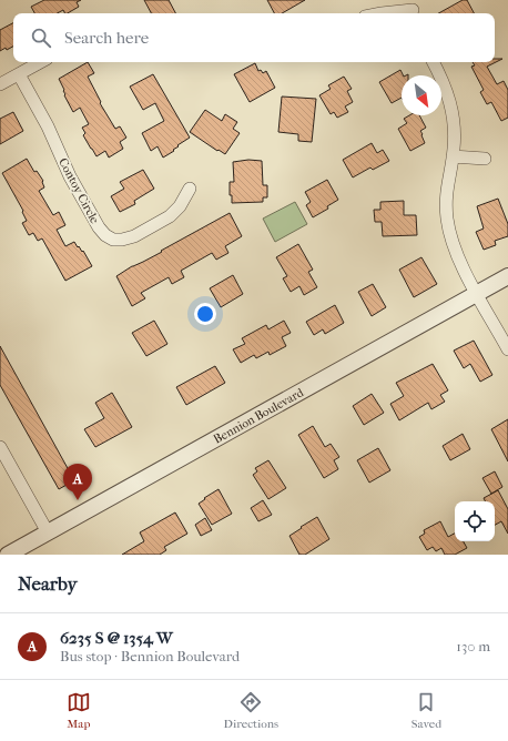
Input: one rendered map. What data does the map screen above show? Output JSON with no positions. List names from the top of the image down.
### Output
{
  "streets": {
    "street": ["Contoy Circle", "Bennion Boulevard"]
  },
  "north": "bottom right",
  "page": {
    "search": "Search here",
    "pins": "A",
    "heading": "Nearby",
    "list": [
      {
        "mark": "A",
        "name": "6235 S @ 1354 W",
        "note": "Bus stop · Bennion Boulevard",
        "value": "130 m"
      }
    ],
    "nav": ["Map", "Directions", "Saved"]
  }
}
